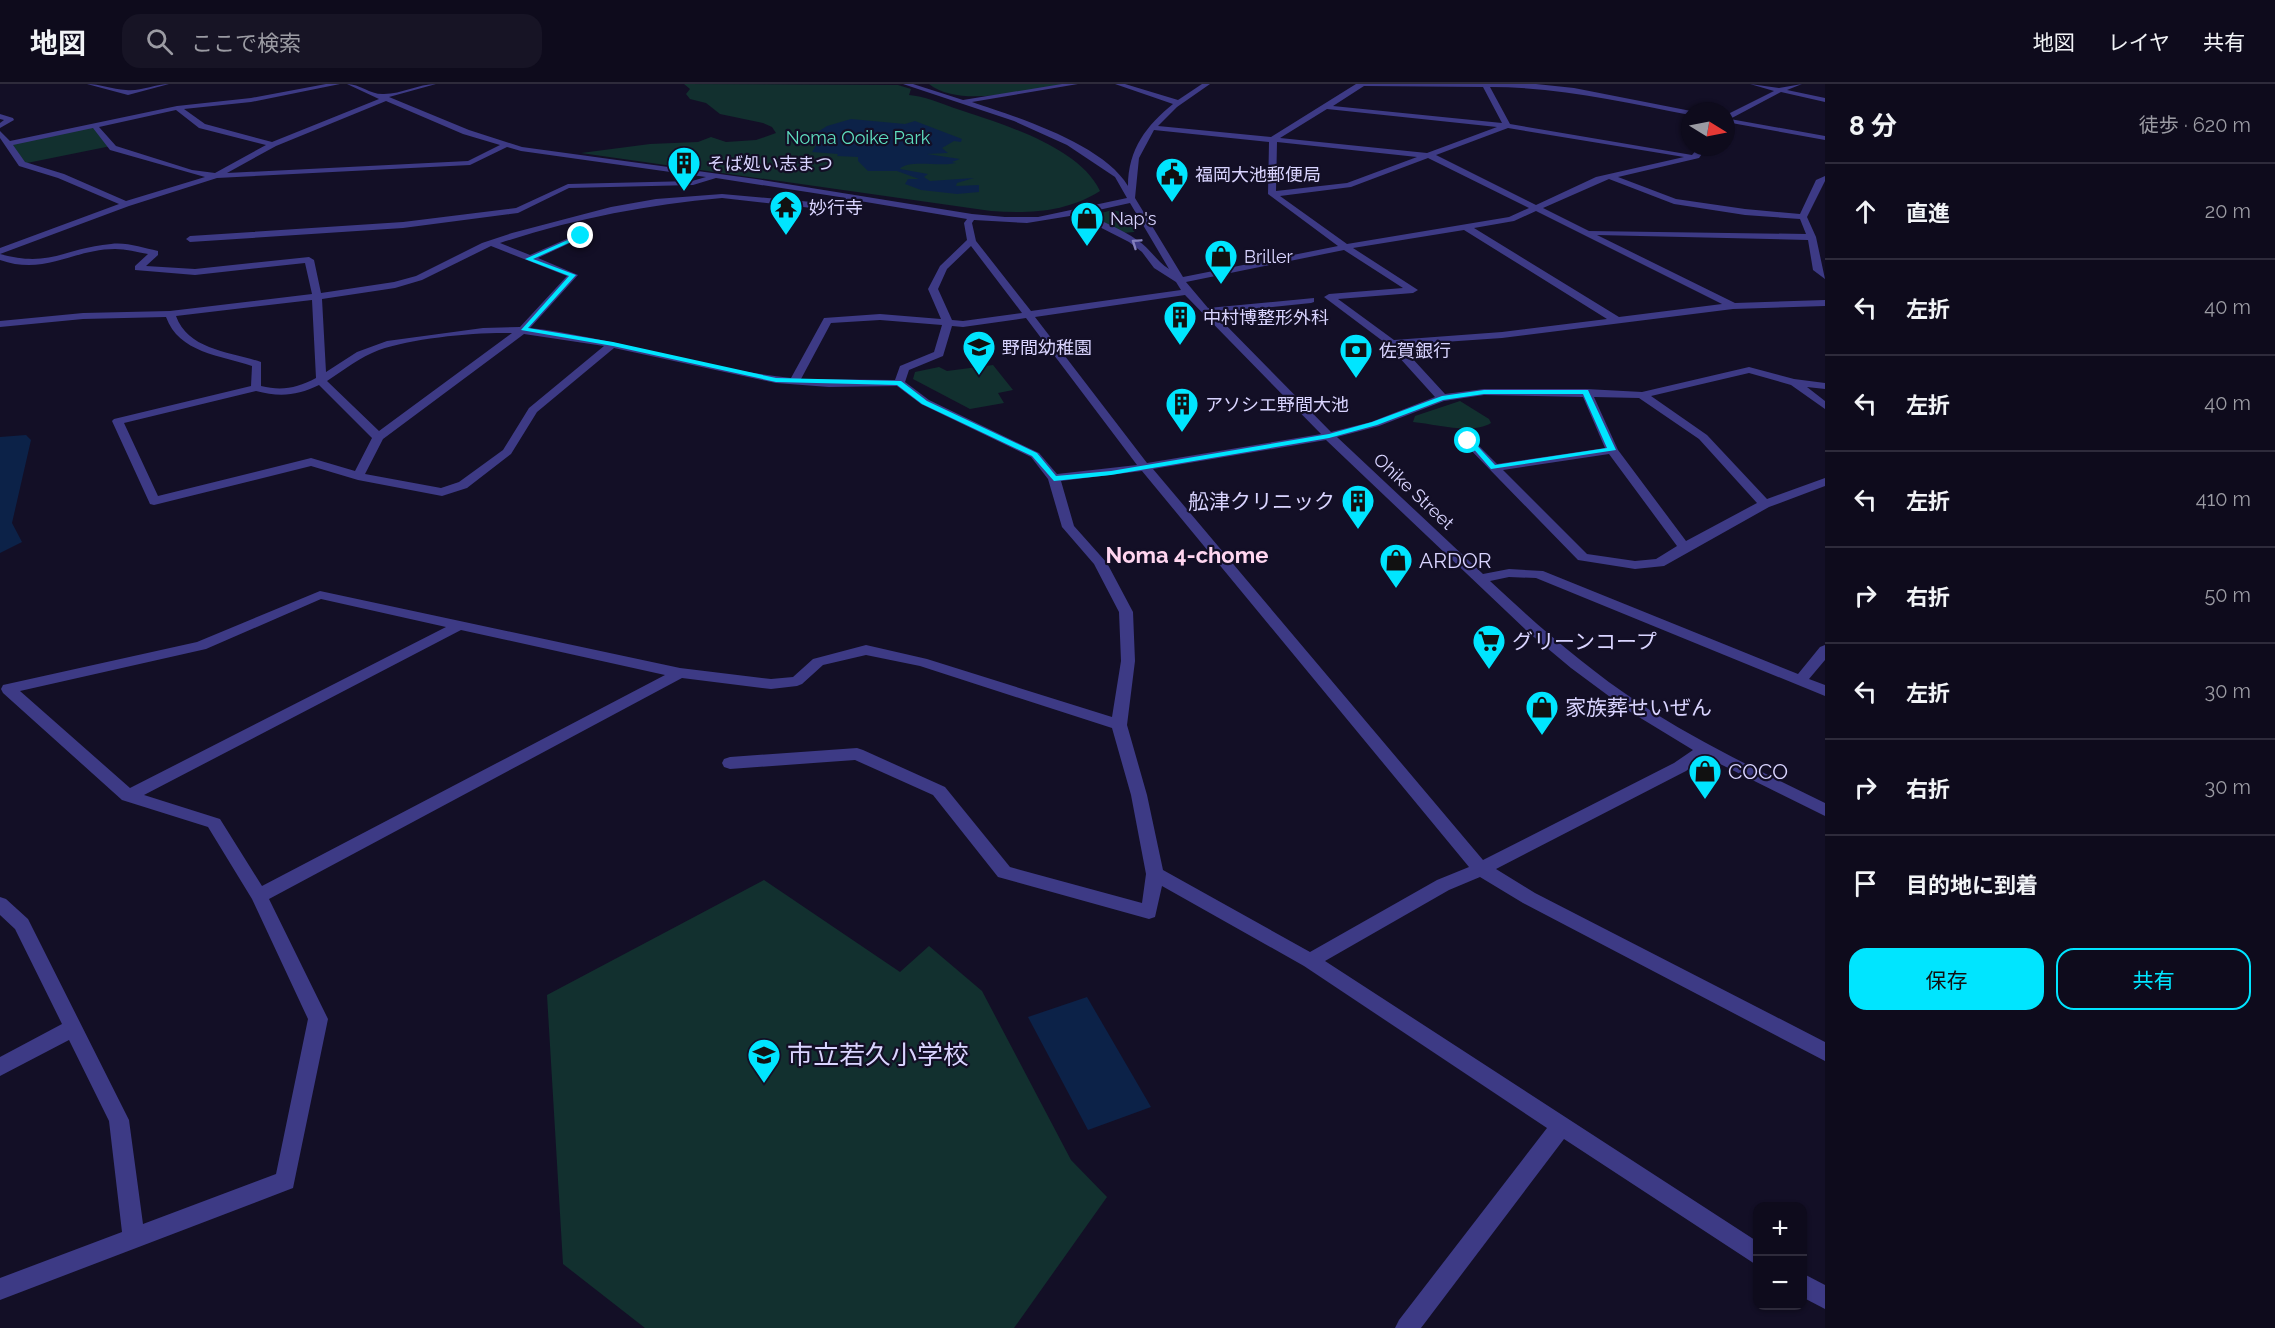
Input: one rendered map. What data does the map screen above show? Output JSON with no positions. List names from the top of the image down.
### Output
{
  "streets": {
    "street": ["Ohike Street"]
  },
  "districts": ["Noma 4-chome"],
  "parks": ["Noma Ooike Park"],
  "places": {
    "building": [
      "そば処い志まつ",
      "中村博整形外科",
      "アソシエ野間大池",
      "舩津クリニック"
    ],
    "public building": ["福岡大池郵便局"],
    "temple": ["妙行寺"],
    "shop": [
      "Nap's",
      "Briller",
      "ARDOR",
      "家族葬せいぜん",
      "COCO"
    ],
    "school or university": ["野間幼稚園", "市立若久小学校"],
    "bank": ["佐賀銀行"],
    "supermarket": ["グリーンコープ"]
  },
  "north": "right",
  "page": {
    "header": "地図",
    "search": "ここで検索",
    "nav": ["地図", "レイヤ", "共有"],
    "heading": ["8 分", "徒歩 · 620 m"],
    "list": [
      ["直進", "20 m"],
      ["左折", "40 m"],
      ["左折", "40 m"],
      ["左折", "410 m"],
      ["右折", "50 m"],
      ["左折", "30 m"],
      ["右折", "30 m"],
      "目的地に到着"
    ],
    "buttons": ["保存", "共有"],
    "map_buttons": ["+", "−"]
  }
}
